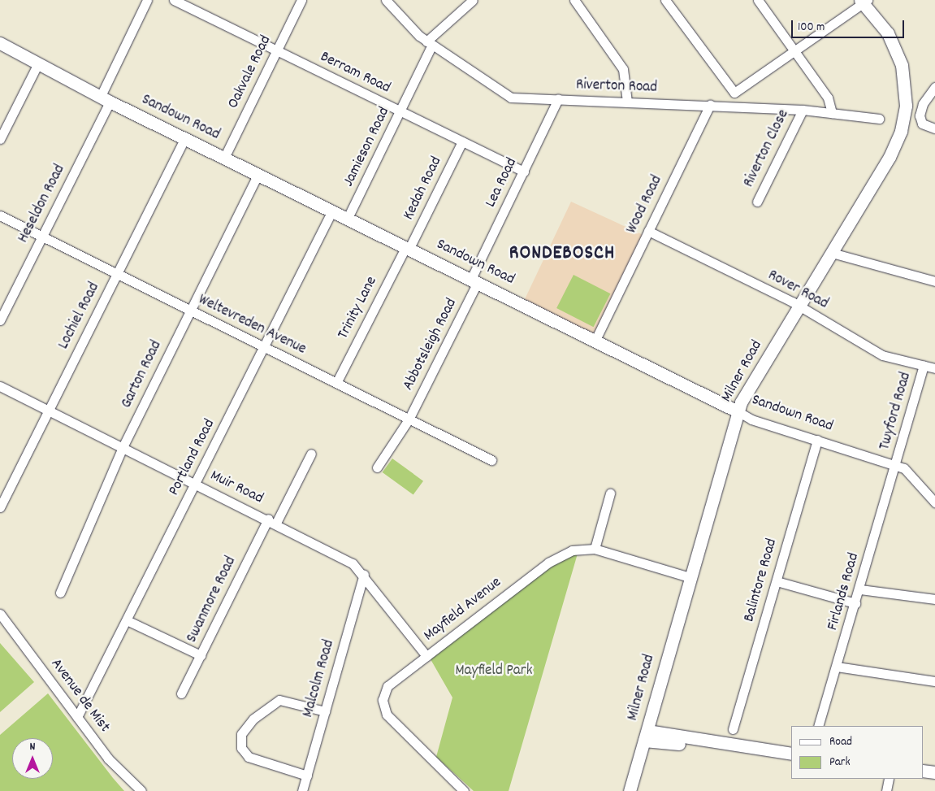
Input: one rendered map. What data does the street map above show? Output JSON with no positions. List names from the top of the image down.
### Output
{
  "streets": {
    "street": [
      "Oakvale Road",
      "Berram Road",
      "Riverton Road",
      "Sandown Road",
      "Jamieson Road",
      "Riverton Close",
      "Lea Road",
      "Kedah Road",
      "Heseldon Road",
      "Wood Road",
      "Rover Road",
      "Trinity Lane",
      "Lochiel Road",
      "Weltevreden Avenue",
      "Abbotsleigh Road",
      "Milner Road",
      "Garton Road",
      "Twyford Road",
      "Portland Road",
      "Muir Road",
      "Balintore Road",
      "Firlands Road",
      "Swanmore Road",
      "Mayfield Avenue",
      "Malcolm Road",
      "Avenue de Mist"
    ]
  },
  "crossings": [
    ["Oakvale Road", "Berram Road"],
    ["Oakvale Road", "Sandown Road"],
    ["Berram Road", "Jamieson Road"],
    ["Berram Road", "Lea Road"],
    ["Berram Road", "Kedah Road"],
    ["Riverton Road", "Jamieson Road"],
    ["Riverton Road", "Riverton Close"],
    ["Riverton Road", "Lea Road"],
    ["Riverton Road", "Wood Road"],
    ["Sandown Road", "Jamieson Road"],
    ["Sandown Road", "Lea Road"],
    ["Sandown Road", "Kedah Road"],
    ["Sandown Road", "Heseldon Road"],
    ["Sandown Road", "Wood Road"],
    ["Sandown Road", "Trinity Lane"],
    ["Sandown Road", "Lochiel Road"],
    ["Sandown Road", "Abbotsleigh Road"],
    ["Sandown Road", "Milner Road"],
    ["Sandown Road", "Garton Road"],
    ["Sandown Road", "Twyford Road"],
    ["Sandown Road", "Portland Road"],
    ["Sandown Road", "Balintore Road"],
    ["Sandown Road", "Firlands Road"],
    ["Lea Road", "Abbotsleigh Road"],
    ["Kedah Road", "Trinity Lane"],
    ["Heseldon Road", "Weltevreden Avenue"],
    ["Wood Road", "Rover Road"],
    ["Rover Road", "Milner Road"],
    ["Rover Road", "Twyford Road"],
    ["Trinity Lane", "Weltevreden Avenue"],
    ["Lochiel Road", "Weltevreden Avenue"],
    ["Lochiel Road", "Muir Road"],
    ["Weltevreden Avenue", "Abbotsleigh Road"],
    ["Weltevreden Avenue", "Garton Road"],
    ["Weltevreden Avenue", "Portland Road"],
    ["Milner Road", "Mayfield Avenue"],
    ["Garton Road", "Muir Road"],
    ["Twyford Road", "Firlands Road"],
    ["Portland Road", "Muir Road"],
    ["Portland Road", "Avenue de Mist"],
    ["Muir Road", "Swanmore Road"],
    ["Muir Road", "Mayfield Avenue"],
    ["Muir Road", "Malcolm Road"]
  ],
  "districts": ["RONDEBOSCH"],
  "parks": ["Mayfield Park"],
  "legend": ["Road", "Park"],
  "scale_bar": "100 m",
  "north": "top"
}
